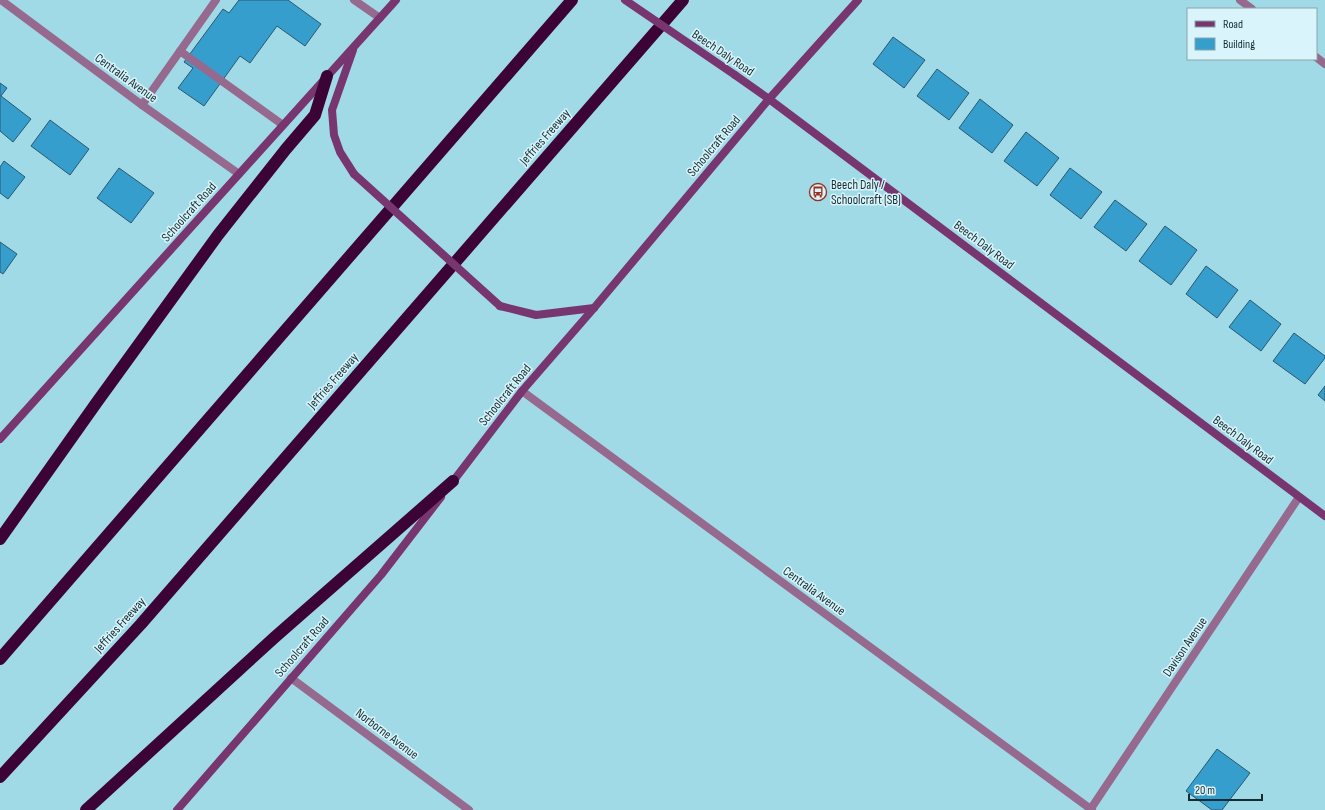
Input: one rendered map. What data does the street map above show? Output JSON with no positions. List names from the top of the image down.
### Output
{
  "streets": {
    "highway": ["Jeffries Freeway"],
    "main road": ["Beech Daly Road", "Schoolcraft Road"],
    "street": ["Centralia Avenue", "Davison Avenue", "Norborne Avenue"]
  },
  "crossings": [
    ["Beech Daly Road", "Schoolcraft Road"],
    ["Beech Daly Road", "Davison Avenue"],
    ["Centralia Avenue", "Schoolcraft Road"],
    ["Centralia Avenue", "Davison Avenue"],
    ["Schoolcraft Road", "Norborne Avenue"]
  ],
  "places": {
    "bus stop": ["Beech Daly / Schoolcraft (SB)"]
  },
  "legend": ["Road", "Building"],
  "scale_bar": "20 m"
}
